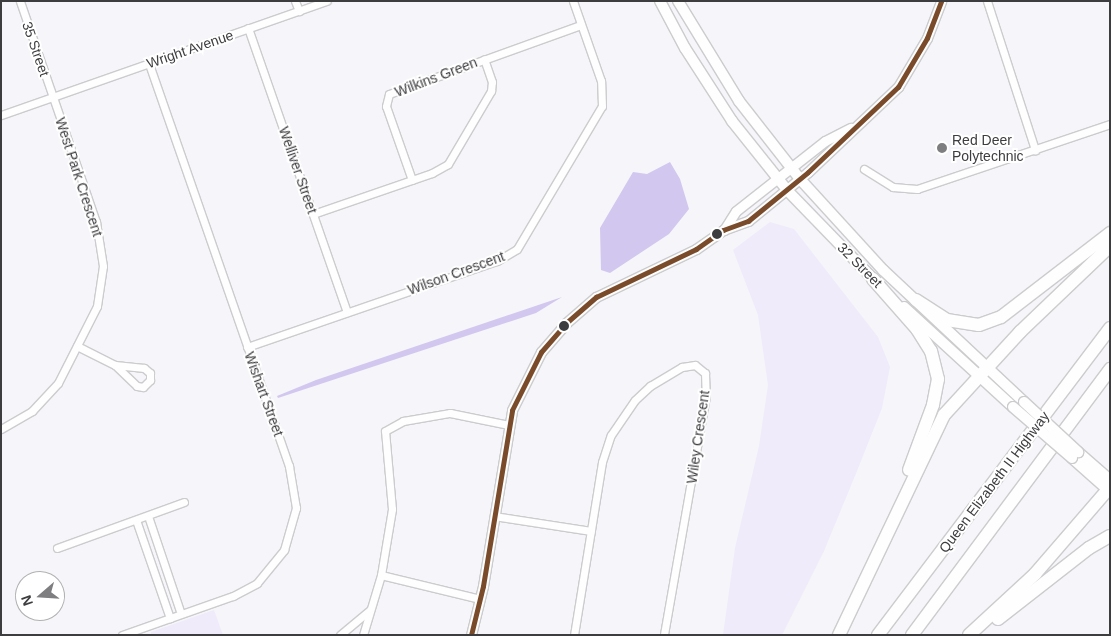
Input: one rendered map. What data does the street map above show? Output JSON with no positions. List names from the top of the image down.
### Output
{
  "streets": {
    "highway": ["Queen Elizabeth II Highway"],
    "main road": ["32 Street"],
    "street": [
      "35 Street",
      "Wright Avenue",
      "Wilkins Green",
      "Welliver Street",
      "West Park Crescent",
      "Wilson Crescent",
      "Wishart Street",
      "Wiley Crescent"
    ]
  },
  "crossings": [
    ["35 Street", "Wright Avenue"],
    ["35 Street", "West Park Crescent"],
    ["Wright Avenue", "Welliver Street"],
    ["Wright Avenue", "West Park Crescent"],
    ["Wright Avenue", "Wishart Street"],
    ["Wilkins Green", "Welliver Street"],
    ["Wilkins Green", "Wilson Crescent"],
    ["Welliver Street", "Wilson Crescent"],
    ["Wilson Crescent", "Wishart Street"]
  ],
  "places": ["Red Deer Polytechnic"],
  "north": "left"
}
